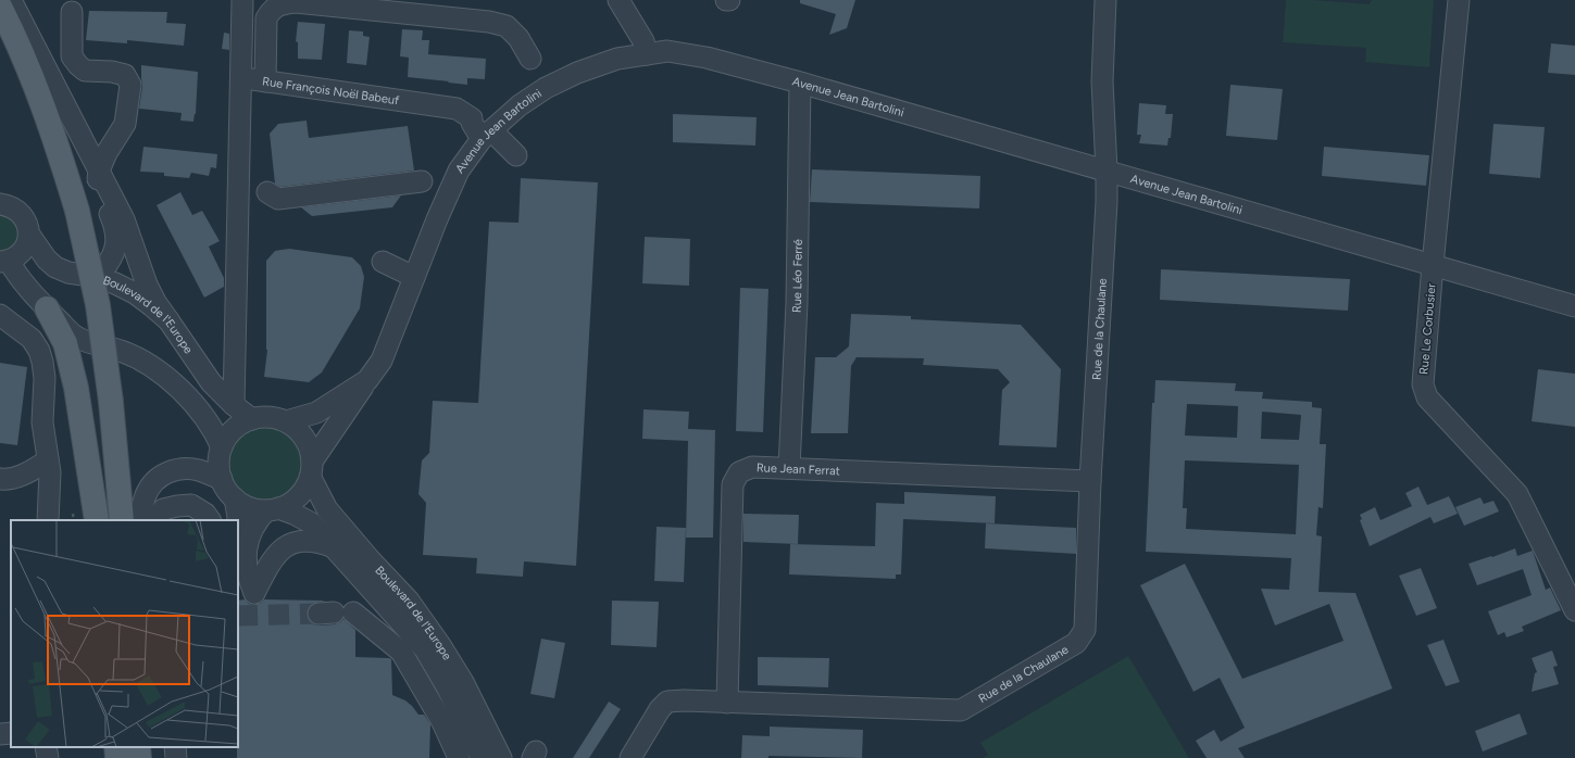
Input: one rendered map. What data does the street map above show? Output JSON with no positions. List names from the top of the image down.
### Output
{
  "streets": {
    "street": [
      "Rue François Noël Babeuf",
      "Avenue Jean Bartolini",
      "Rue Léo Ferré",
      "Boulevard de l'Europe",
      "Rue Le Corbusier",
      "Rue de la Chaulane",
      "Rue Jean Ferrat"
    ]
  },
  "crossings": [
    ["Rue François Noël Babeuf", "Avenue Jean Bartolini"],
    ["Avenue Jean Bartolini", "Rue Léo Ferré"],
    ["Avenue Jean Bartolini", "Boulevard de l'Europe"],
    ["Avenue Jean Bartolini", "Rue Le Corbusier"],
    ["Avenue Jean Bartolini", "Rue de la Chaulane"],
    ["Rue Léo Ferré", "Rue Jean Ferrat"],
    ["Rue de la Chaulane", "Rue Jean Ferrat"]
  ]
}
